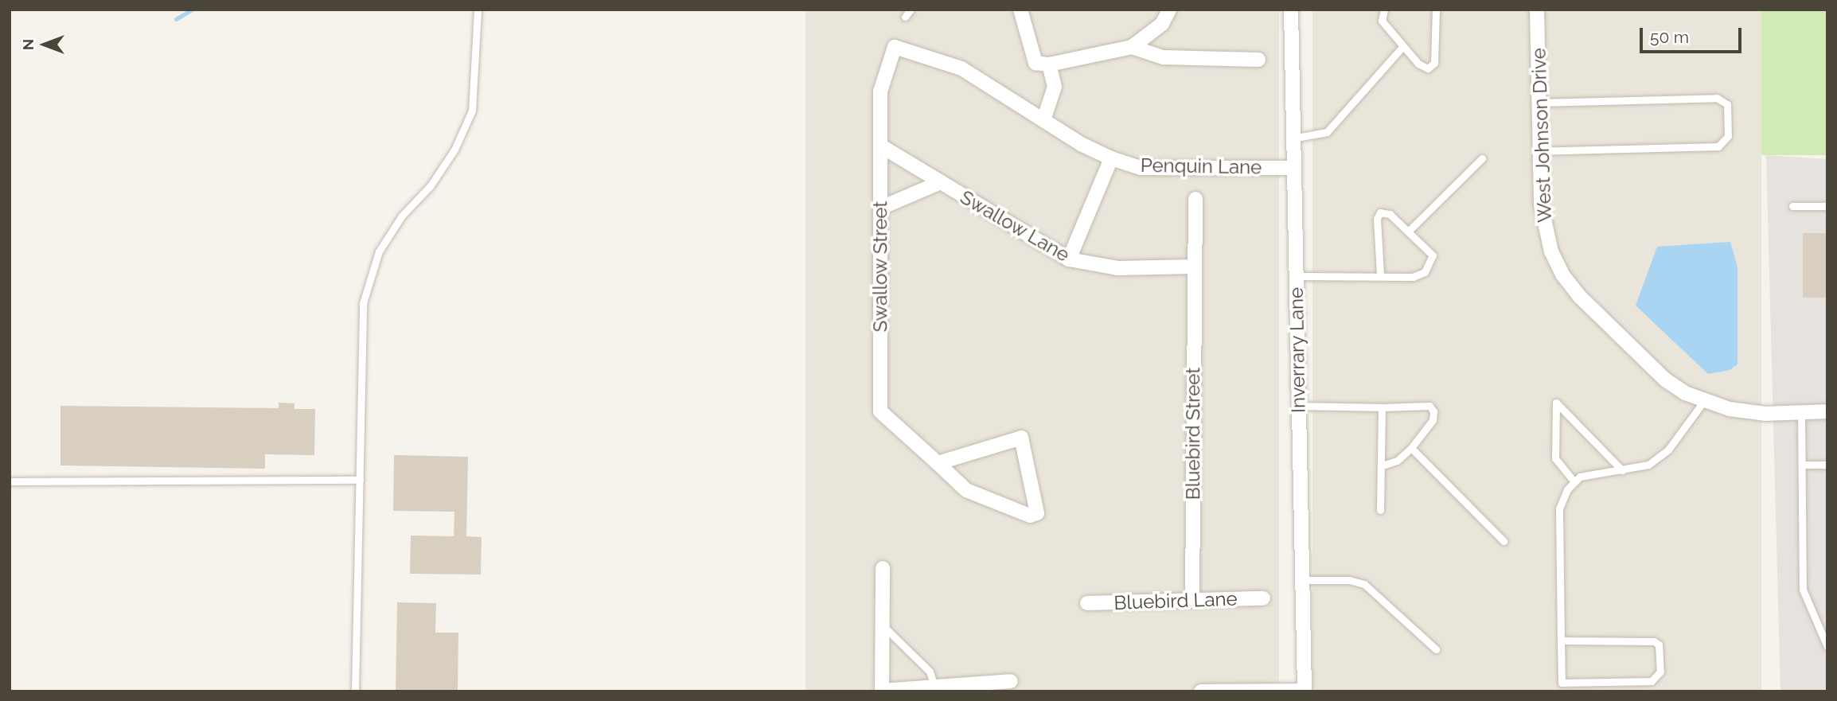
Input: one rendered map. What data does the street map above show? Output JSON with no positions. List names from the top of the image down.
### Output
{
  "streets": {
    "street": [
      "West Johnson Drive",
      "Penquin Lane",
      "Swallow Lane",
      "Swallow Street",
      "Inverrary Lane",
      "Bluebird Street",
      "Bluebird Lane"
    ]
  },
  "crossings": [
    ["Penquin Lane", "Swallow Street"],
    ["Penquin Lane", "Inverrary Lane"],
    ["Swallow Lane", "Swallow Street"],
    ["Swallow Lane", "Bluebird Street"],
    ["Bluebird Street", "Bluebird Lane"]
  ],
  "scale_bar": "50 m",
  "north": "left"
}
